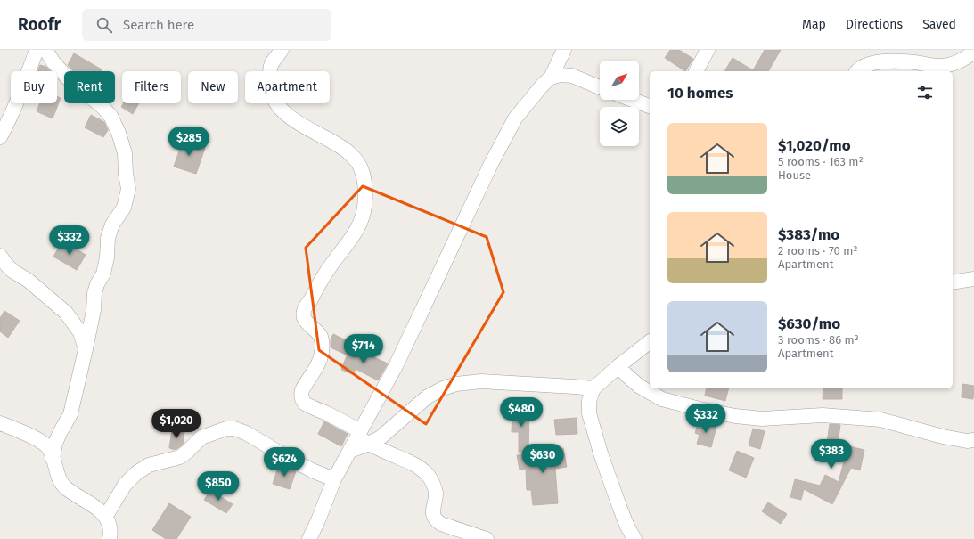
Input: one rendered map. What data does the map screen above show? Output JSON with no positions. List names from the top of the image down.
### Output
{
  "north": "top right",
  "page": {
    "header": "Roofr",
    "search": "Search here",
    "nav": ["Map", "Directions", "Saved"],
    "chip": [
      "Buy",
      "Rent",
      "Filters",
      "New",
      "Apartment"
    ],
    "heading": "10 homes",
    "list": [
      {
        "name": "$1,020/mo",
        "note": "5 rooms · 163 m² · House"
      },
      {
        "name": "$383/mo",
        "note": "2 rooms · 70 m² · Apartment"
      },
      {
        "name": "$630/mo",
        "note": "3 rooms · 86 m² · Apartment"
      }
    ],
    "price": [
      "$285",
      "$332",
      "$714",
      "$480",
      "$332",
      "$1,020",
      "$383",
      "$630",
      "$624",
      "$850"
    ]
  }
}
